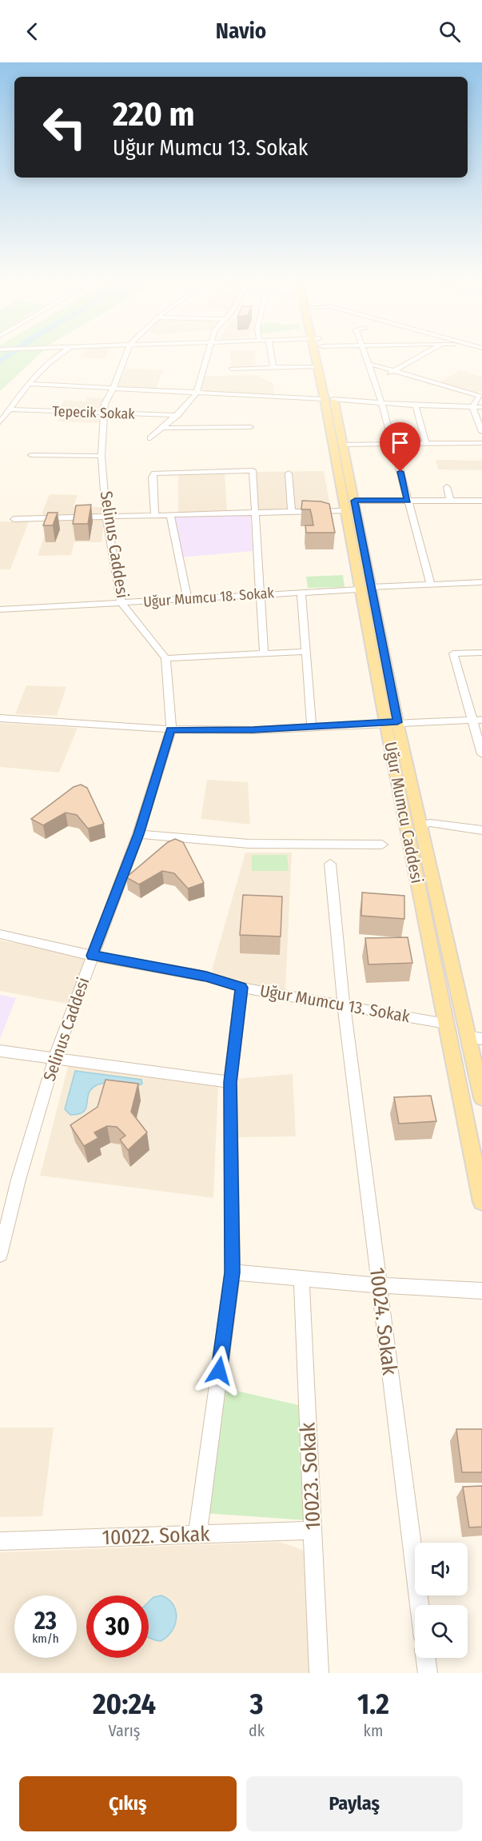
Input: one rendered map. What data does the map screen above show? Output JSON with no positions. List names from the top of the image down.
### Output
{
  "streets": {
    "main road": ["Uğur Mumcu Caddesi"],
    "street": [
      "Tepecik Sokak",
      "Selinus Caddesi",
      "Uğur Mumcu 18. Sokak",
      "Uğur Mumcu 13. Sokak",
      "10024. Sokak",
      "10023. Sokak",
      "10022. Sokak"
    ]
  },
  "crossings": [
    ["Tepecik Sokak", "Selinus Caddesi"],
    ["Selinus Caddesi", "Uğur Mumcu 18. Sokak"],
    ["Selinus Caddesi", "Uğur Mumcu 13. Sokak"],
    ["Uğur Mumcu 18. Sokak", "Uğur Mumcu Caddesi"],
    ["Uğur Mumcu Caddesi", "Uğur Mumcu 13. Sokak"],
    ["Uğur Mumcu 13. Sokak", "10024. Sokak"],
    ["10023. Sokak", "10022. Sokak"]
  ],
  "page": {
    "header": "Navio",
    "turn": ["220 m", "Uğur Mumcu 13. Sokak"],
    "speed": "23 km/h",
    "limit": "30",
    "eta": [
      "20:24",
      "Varış",
      "3",
      "dk",
      "1.2",
      "km"
    ],
    "buttons": ["Çıkış", "Paylaş"]
  }
}
